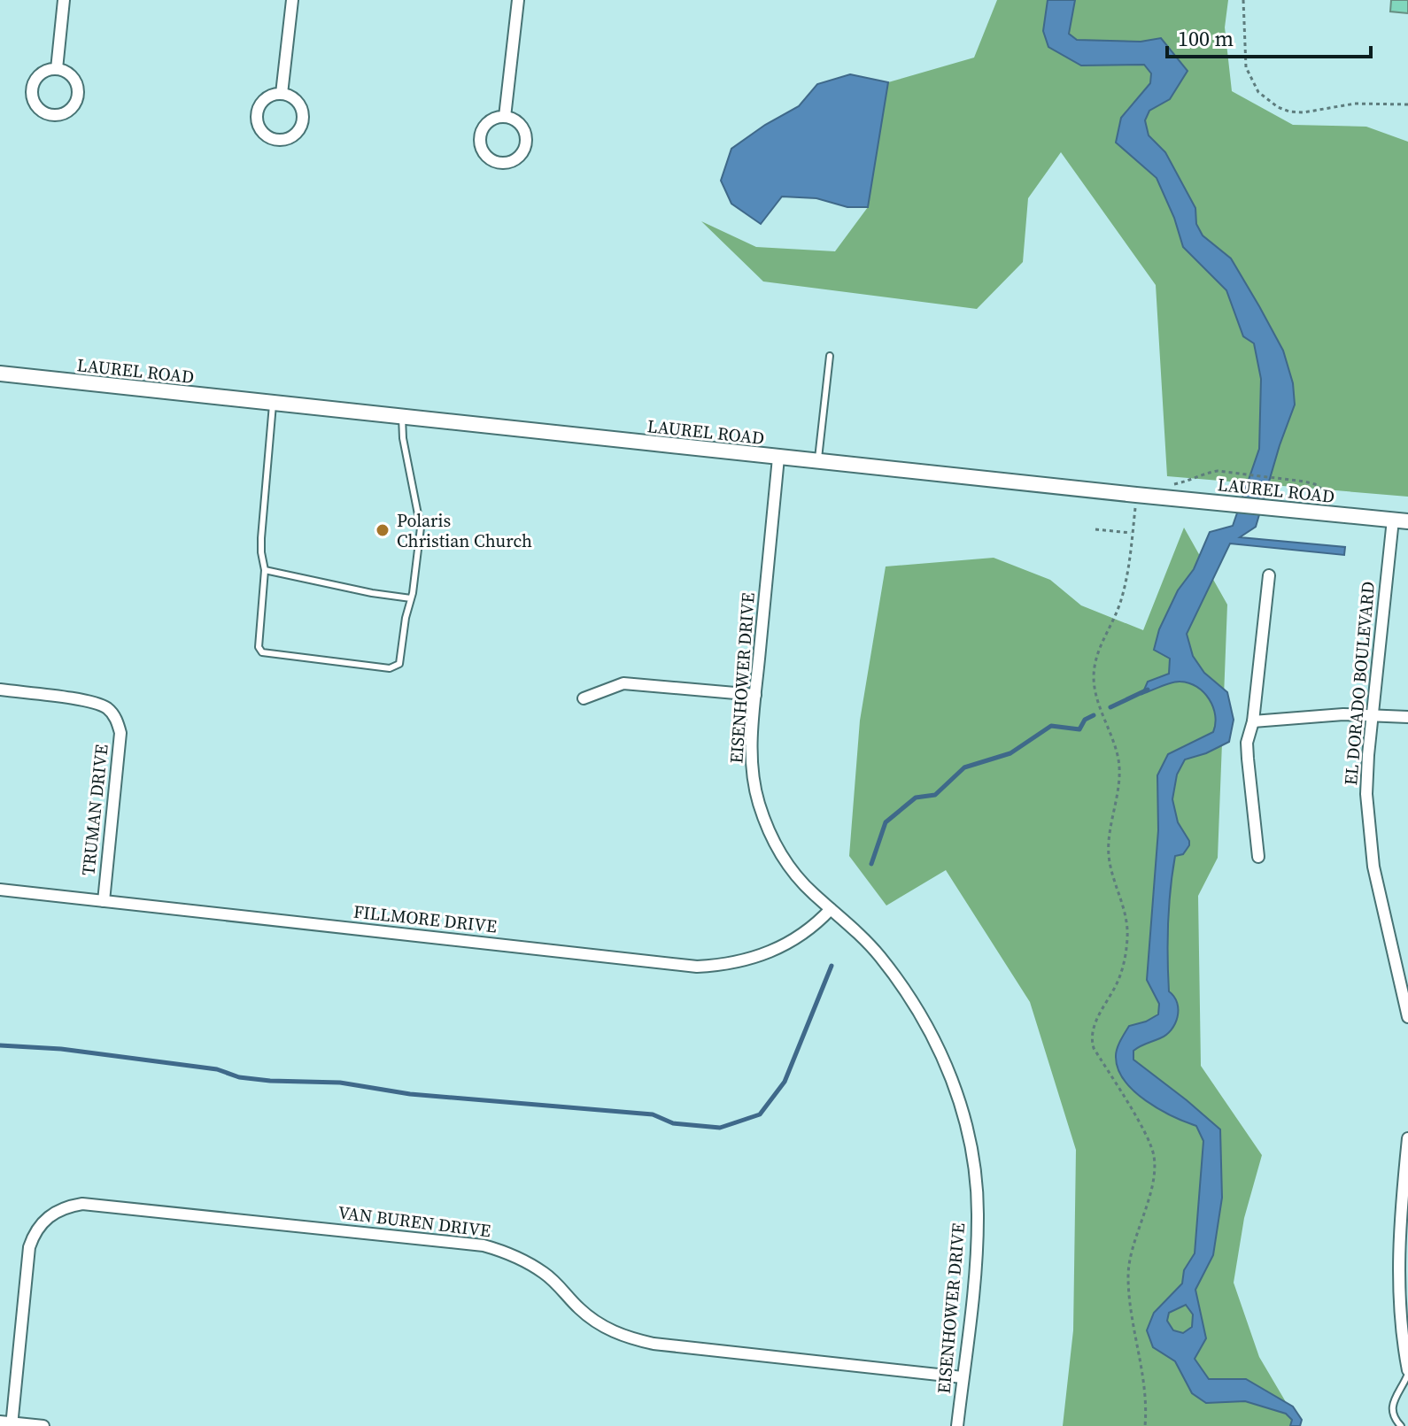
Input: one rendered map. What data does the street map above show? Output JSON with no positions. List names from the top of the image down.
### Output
{
  "streets": {
    "street": [
      "LAUREL ROAD",
      "EISENHOWER DRIVE",
      "EL DORADO BOULEVARD",
      "TRUMAN DRIVE",
      "FILLMORE DRIVE",
      "VAN BUREN DRIVE"
    ]
  },
  "crossings": [
    ["LAUREL ROAD", "EISENHOWER DRIVE"],
    ["LAUREL ROAD", "EL DORADO BOULEVARD"],
    ["EISENHOWER DRIVE", "FILLMORE DRIVE"],
    ["EISENHOWER DRIVE", "VAN BUREN DRIVE"],
    ["TRUMAN DRIVE", "FILLMORE DRIVE"]
  ],
  "places": ["Polaris Christian Church"],
  "scale_bar": "100 m"
}
